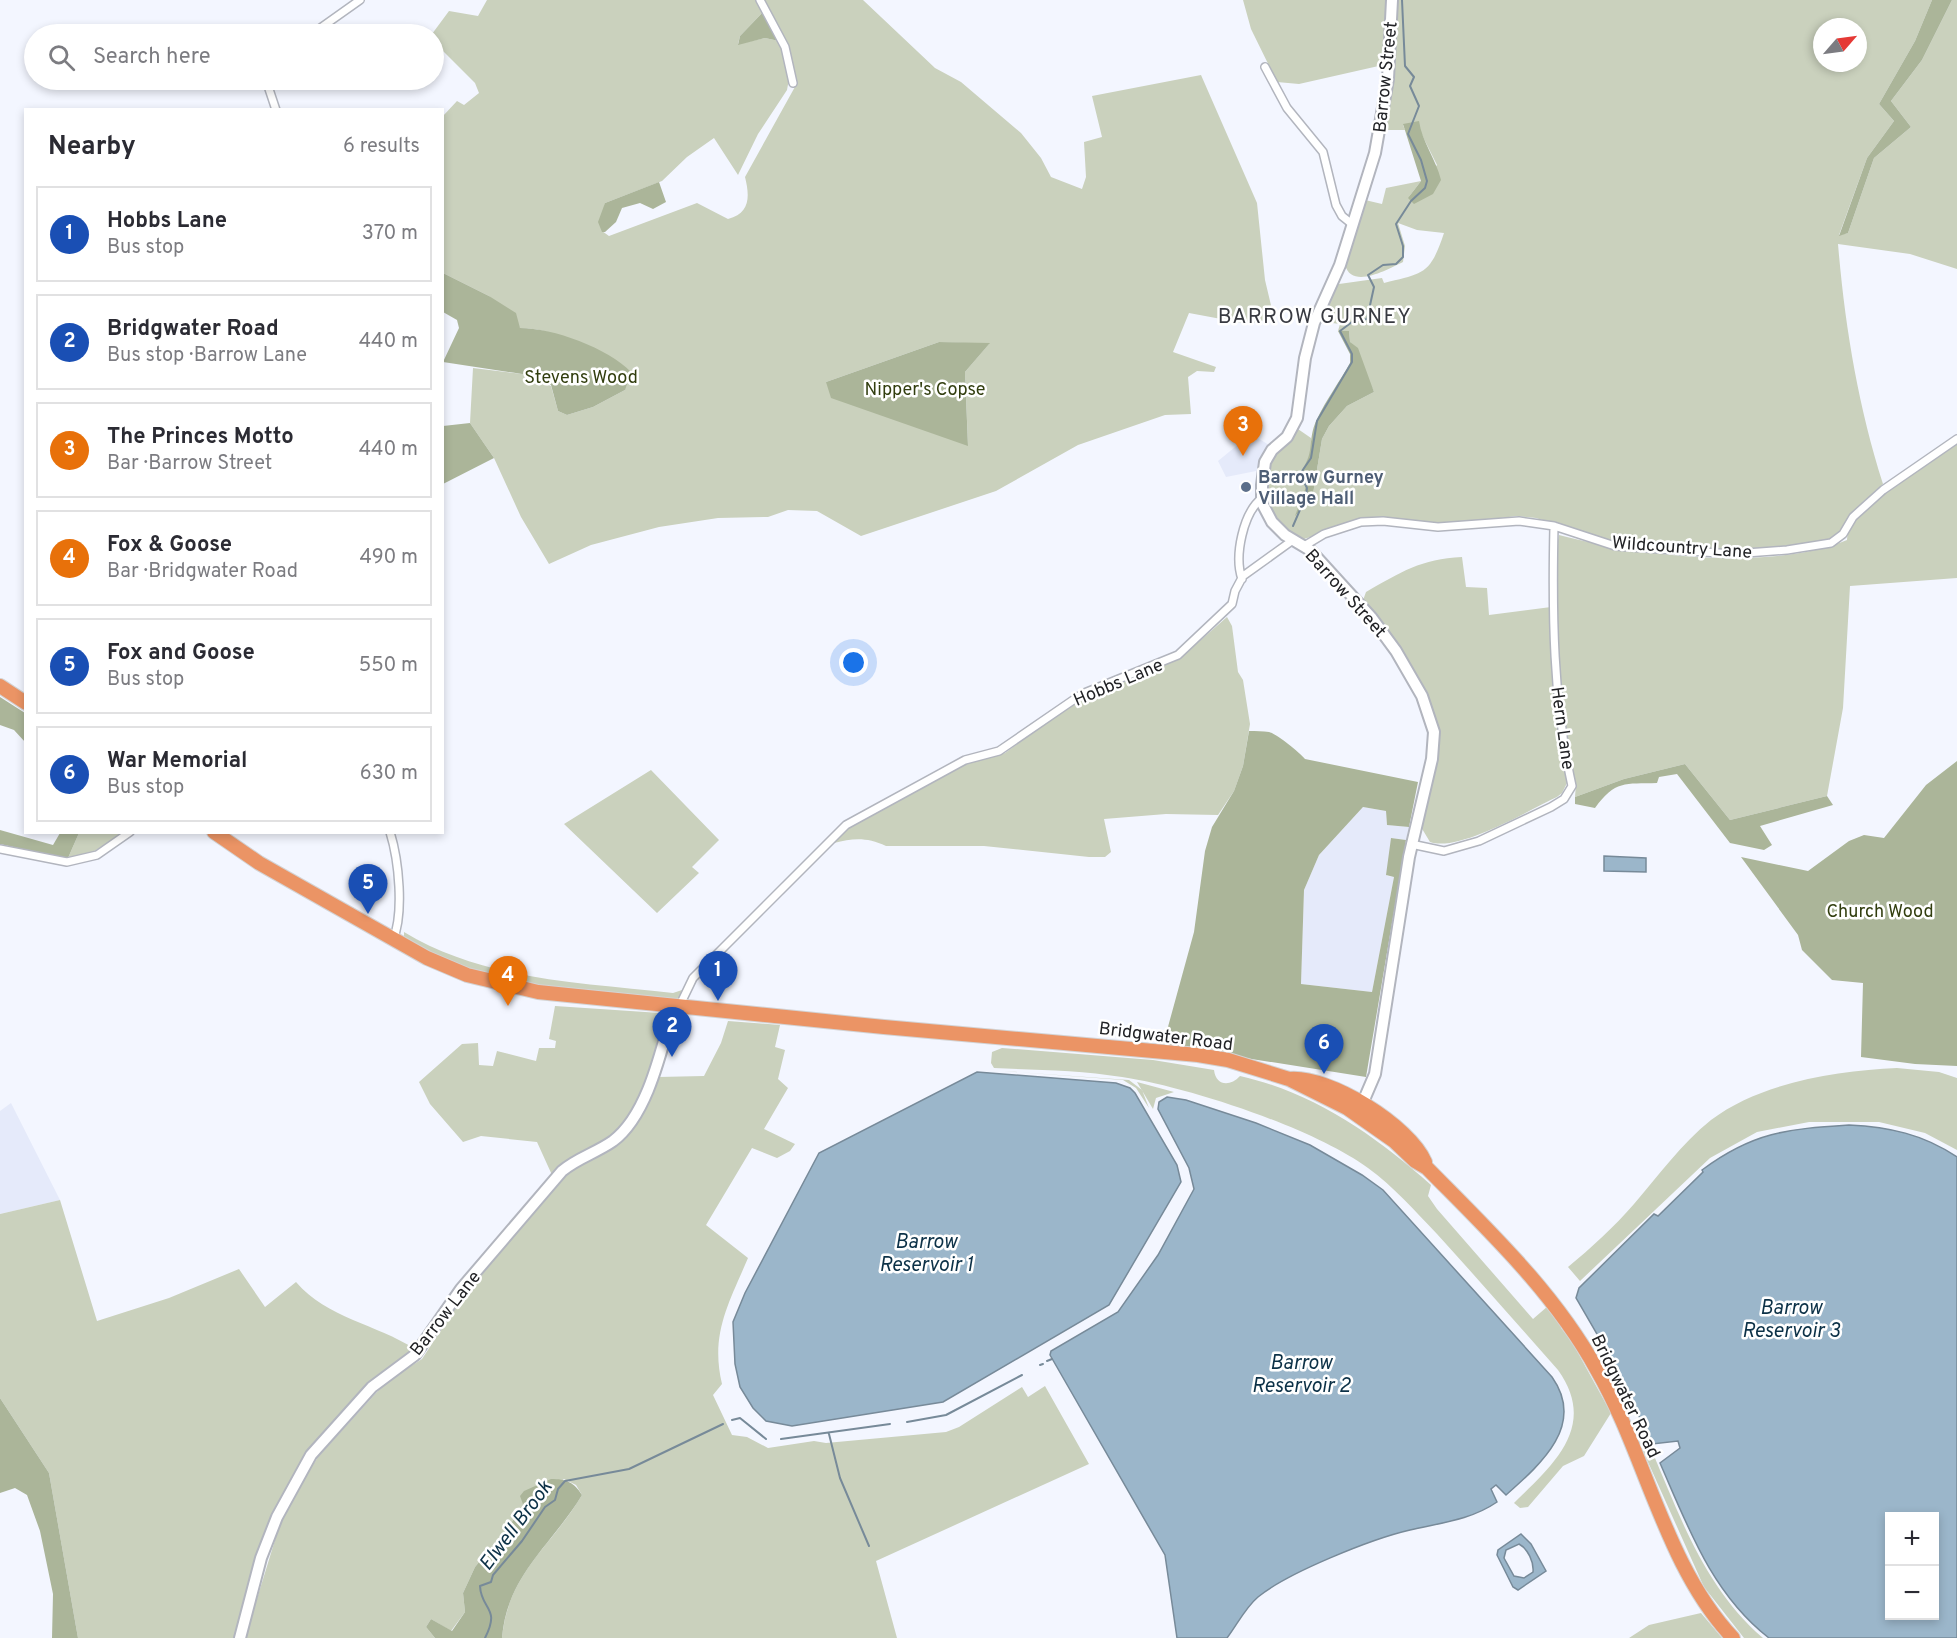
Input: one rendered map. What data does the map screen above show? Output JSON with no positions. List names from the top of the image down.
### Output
{
  "streets": {
    "highway": ["Bridgwater Road"],
    "main road": ["Barrow Street", "Barrow Lane"],
    "street": ["Wildcountry Lane", "Hobbs Lane", "Hern Lane"]
  },
  "crossings": [
    ["Barrow Street", "Wildcountry Lane"],
    ["Barrow Street", "Hobbs Lane"],
    ["Barrow Street", "Hern Lane"],
    ["Barrow Street", "Bridgwater Road"],
    ["Wildcountry Lane", "Hern Lane"],
    ["Hobbs Lane", "Bridgwater Road"],
    ["Hobbs Lane", "Barrow Lane"],
    ["Bridgwater Road", "Barrow Lane"]
  ],
  "districts": ["BARROW GURNEY"],
  "water": [
    "Barrow Reservoir 1",
    "Barrow Reservoir 3",
    "Barrow Reservoir 2",
    "Elwell Brook"
  ],
  "parks": ["Stevens Wood", "Nipper's Copse", "Church Wood"],
  "places": ["Barrow Gurney Village Hall"],
  "north": "top right",
  "page": {
    "search": "Search here",
    "heading": ["Nearby", "6 results"],
    "list": [
      {
        "mark": "1",
        "name": "Hobbs Lane",
        "note": "Bus stop",
        "value": "370 m"
      },
      {
        "mark": "2",
        "name": "Bridgwater Road",
        "note": "Bus stop · Barrow Lane",
        "value": "440 m"
      },
      {
        "mark": "3",
        "name": "The Princes Motto",
        "note": "Bar · Barrow Street",
        "value": "440 m"
      },
      {
        "mark": "4",
        "name": "Fox & Goose",
        "note": "Bar · Bridgwater Road",
        "value": "490 m"
      },
      {
        "mark": "5",
        "name": "Fox and Goose",
        "note": "Bus stop",
        "value": "550 m"
      },
      {
        "mark": "6",
        "name": "War Memorial",
        "note": "Bus stop",
        "value": "630 m"
      }
    ],
    "pins": [
      "3",
      "5",
      "1",
      "4",
      "2",
      "6"
    ],
    "map_buttons": ["+", "−"]
  }
}
